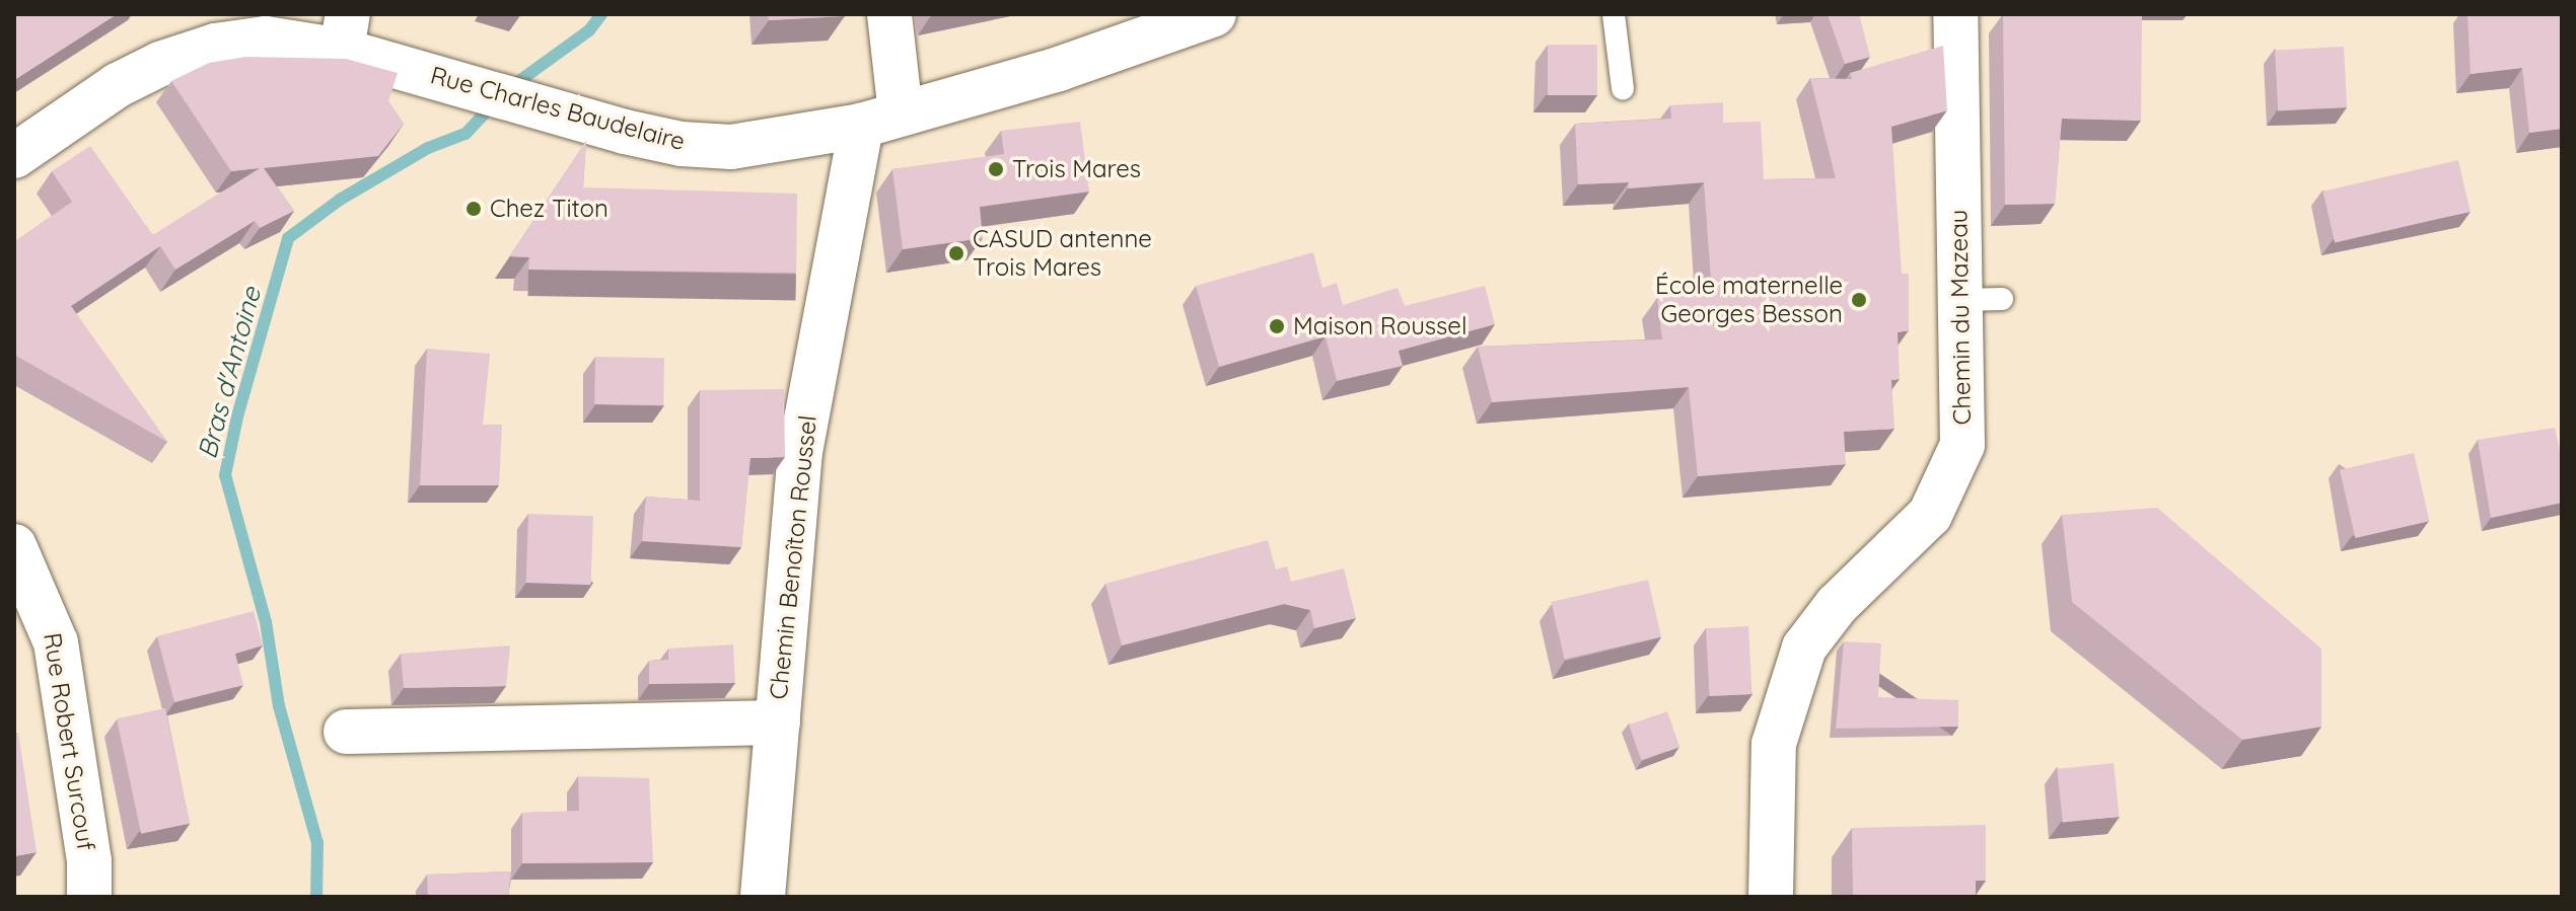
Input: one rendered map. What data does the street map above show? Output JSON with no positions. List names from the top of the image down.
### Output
{
  "streets": {
    "street": [
      "Rue Charles Baudelaire",
      "Chemin du Mazeau",
      "Chemin Benoîton Roussel",
      "Rue Robert Surcouf"
    ]
  },
  "crossings": [
    ["Rue Charles Baudelaire", "Chemin Benoîton Roussel"]
  ],
  "water": ["Bras d'Antoine"],
  "places": [
    "Trois Mares",
    "Chez Titon",
    "CASUD antenne Trois Mares",
    "École maternelle Georges Besson",
    "Maison Roussel"
  ]
}
